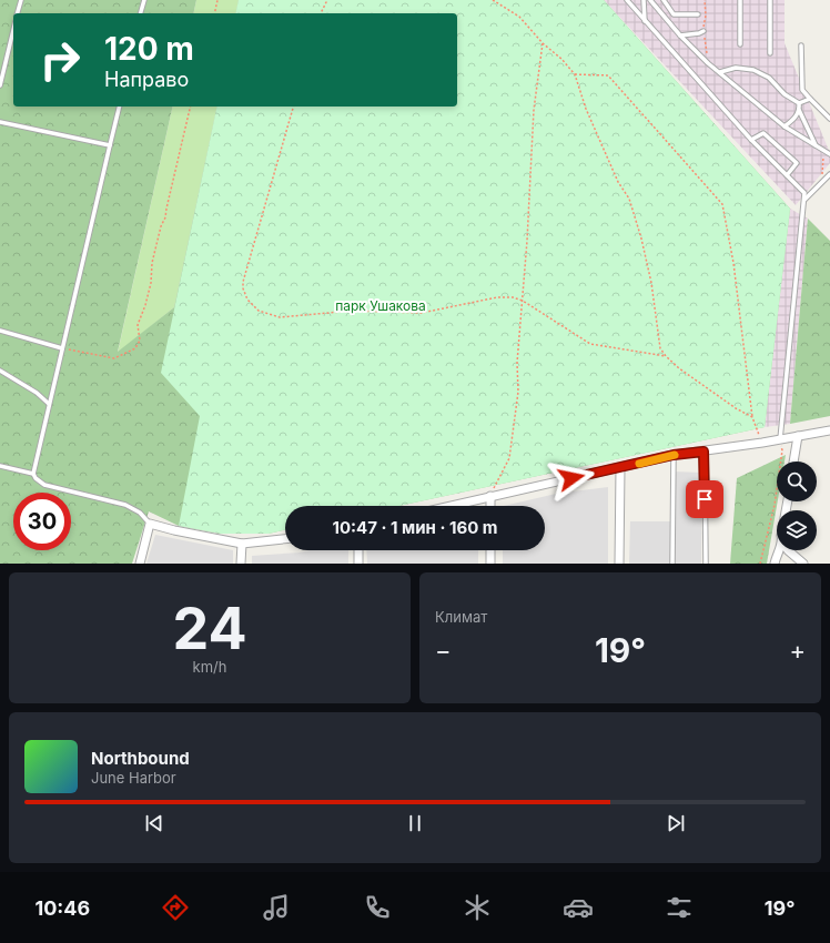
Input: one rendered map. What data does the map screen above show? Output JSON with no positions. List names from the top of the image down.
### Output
{
  "parks": ["парк Ушакова"],
  "page": {
    "turn": ["120 m", "Направо"],
    "limit": "30",
    "trip": "10:47 · 1 мин · 160 m",
    "tile": [
      ["24", "km/h"],
      "Климат"
    ],
    "heat": ["−", "19°", "+"],
    "song": ["Northbound", "June Harbor"],
    "tabs": ["10:46", "19°"]
  }
}
